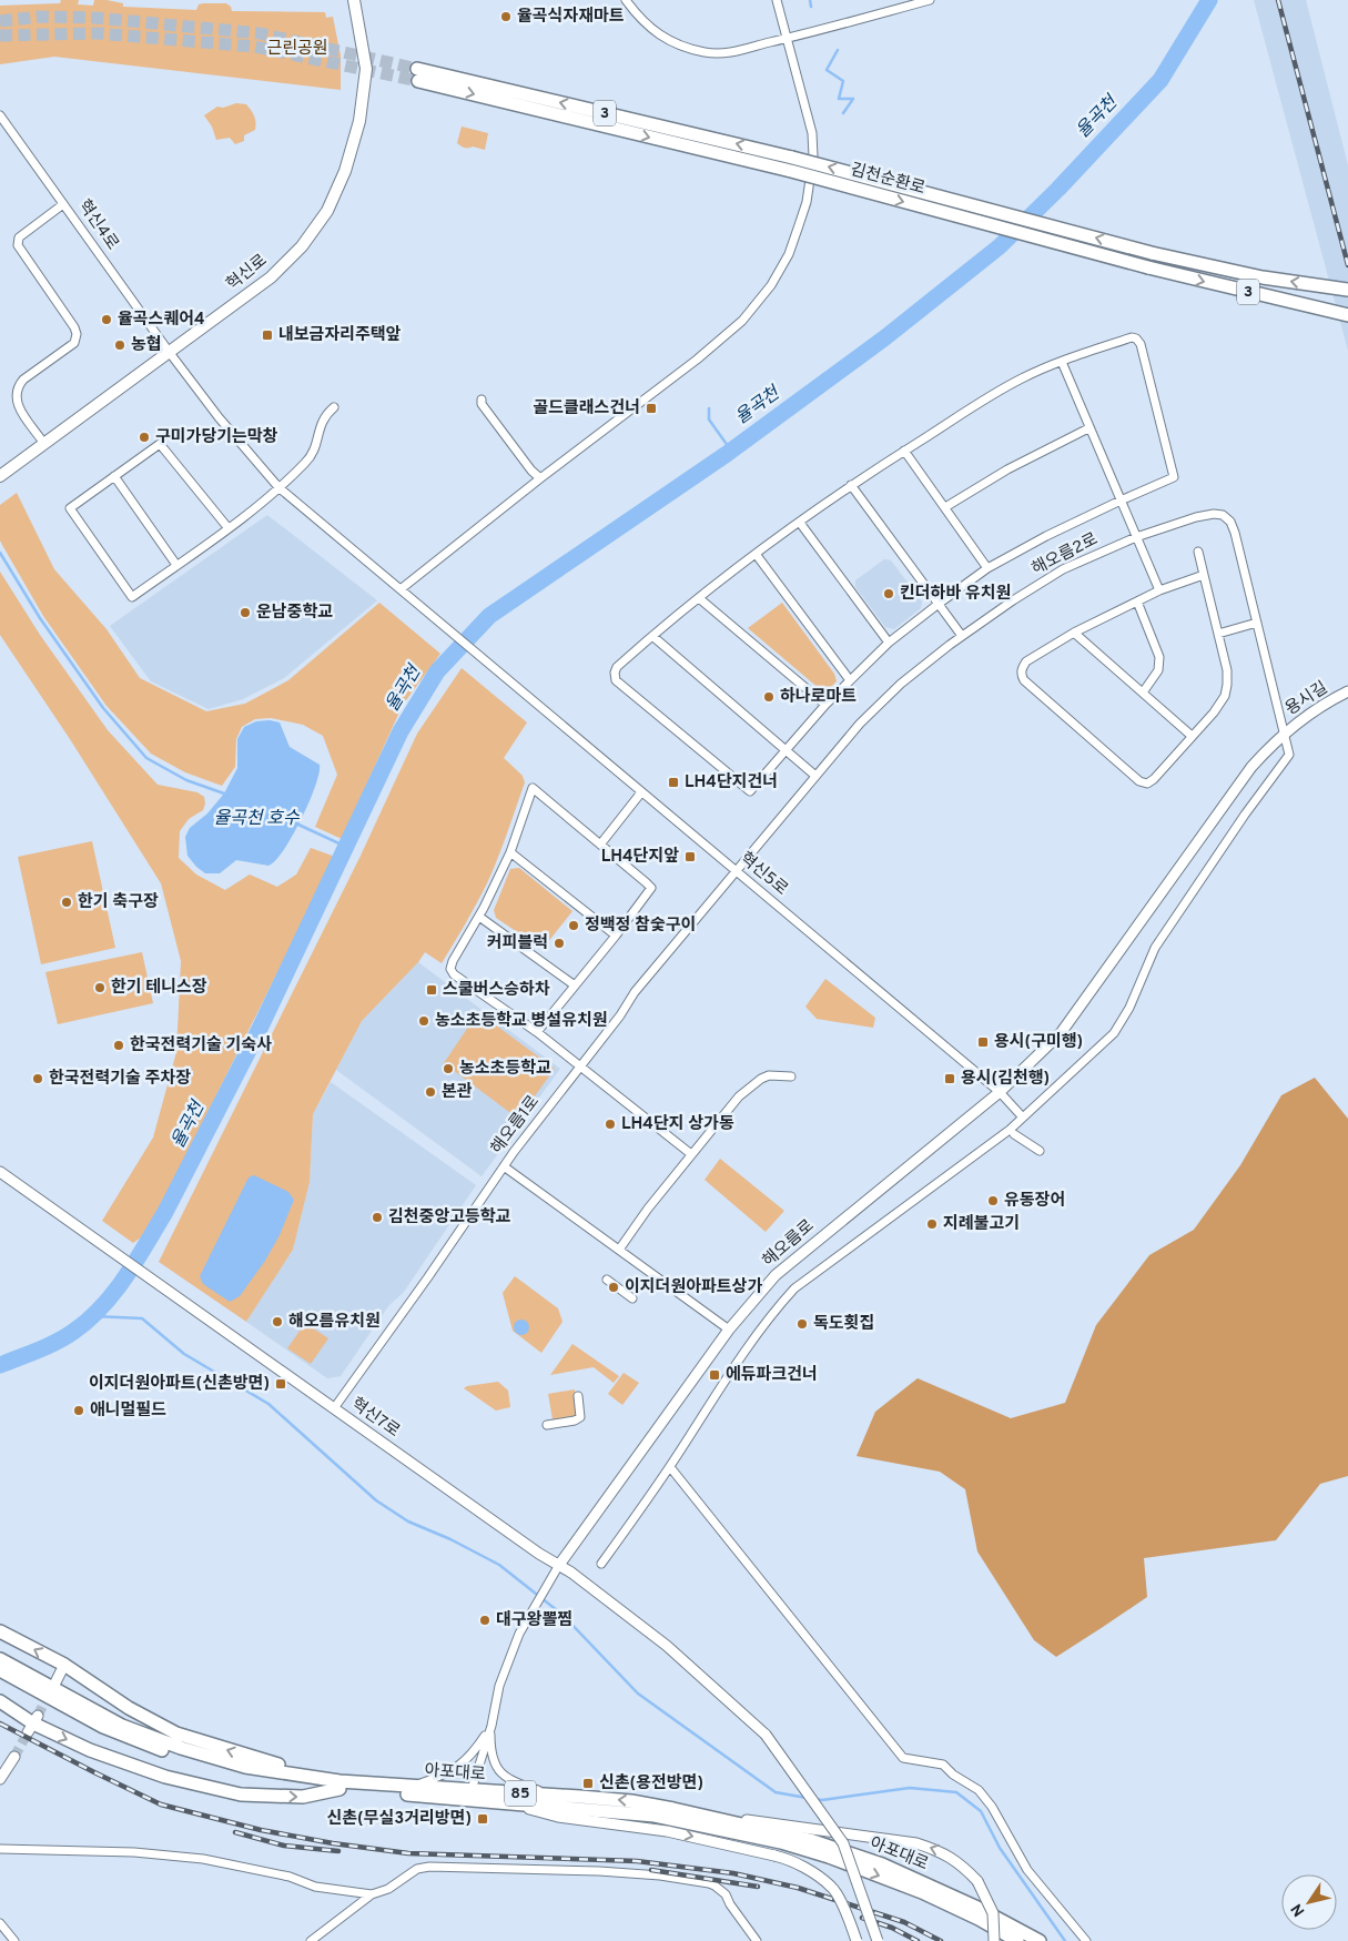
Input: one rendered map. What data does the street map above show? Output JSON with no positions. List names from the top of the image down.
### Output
{
  "streets": {
    "main road": [
      "3",
      "김천순환로",
      "혁신로",
      "아포대로",
      "85"
    ],
    "street": [
      "혁신4로",
      "해오름2로",
      "용시길",
      "혁신5로",
      "해오름1로",
      "해오름로",
      "혁신7로"
    ]
  },
  "crossings": [
    ["혁신4로", "혁신로"],
    ["혁신4로", "혁신5로"],
    ["해오름2로", "용시길"],
    ["해오름2로", "혁신5로"],
    ["해오름2로", "해오름1로"],
    ["용시길", "혁신5로"],
    ["용시길", "해오름로"],
    ["혁신5로", "해오름1로"],
    ["혁신5로", "해오름로"],
    ["해오름1로", "혁신7로"],
    ["해오름로", "혁신7로"]
  ],
  "water": ["율곡천", "율곡천 호수"],
  "parks": ["근린공원"],
  "places": {
    "other": [
      "율곡식자재마트",
      "율곡스퀘어4",
      "농협",
      "구미가당기는막창",
      "킨더하바 유치원",
      "운남중학교",
      "하나로마트",
      "한기 축구장",
      "정백정 참숯구이",
      "커피블럭",
      "한기 테니스장",
      "농소초등학교 병설유치원",
      "한국전력기술 기숙사",
      "농소초등학교",
      "한국전력기술 주차장",
      "본관",
      "LH4단지 상가동",
      "유동장어",
      "김천중앙고등학교",
      "지례불고기",
      "이지더원아파트상가",
      "해오름유치원",
      "독도횟집",
      "애니멀필드",
      "대구왕뽈찜"
    ],
    "transit": [
      "내보금자리주택앞",
      "골드클래스건너",
      "LH4단지건너",
      "LH4단지앞",
      "스쿨버스승하차",
      "용시(구미행)",
      "용시(김천행)",
      "에듀파크건너",
      "이지더원아파트(신촌방면)",
      "신촌(용전방면)",
      "신촌(무실3거리방면)"
    ]
  },
  "north": "bottom left"
}
